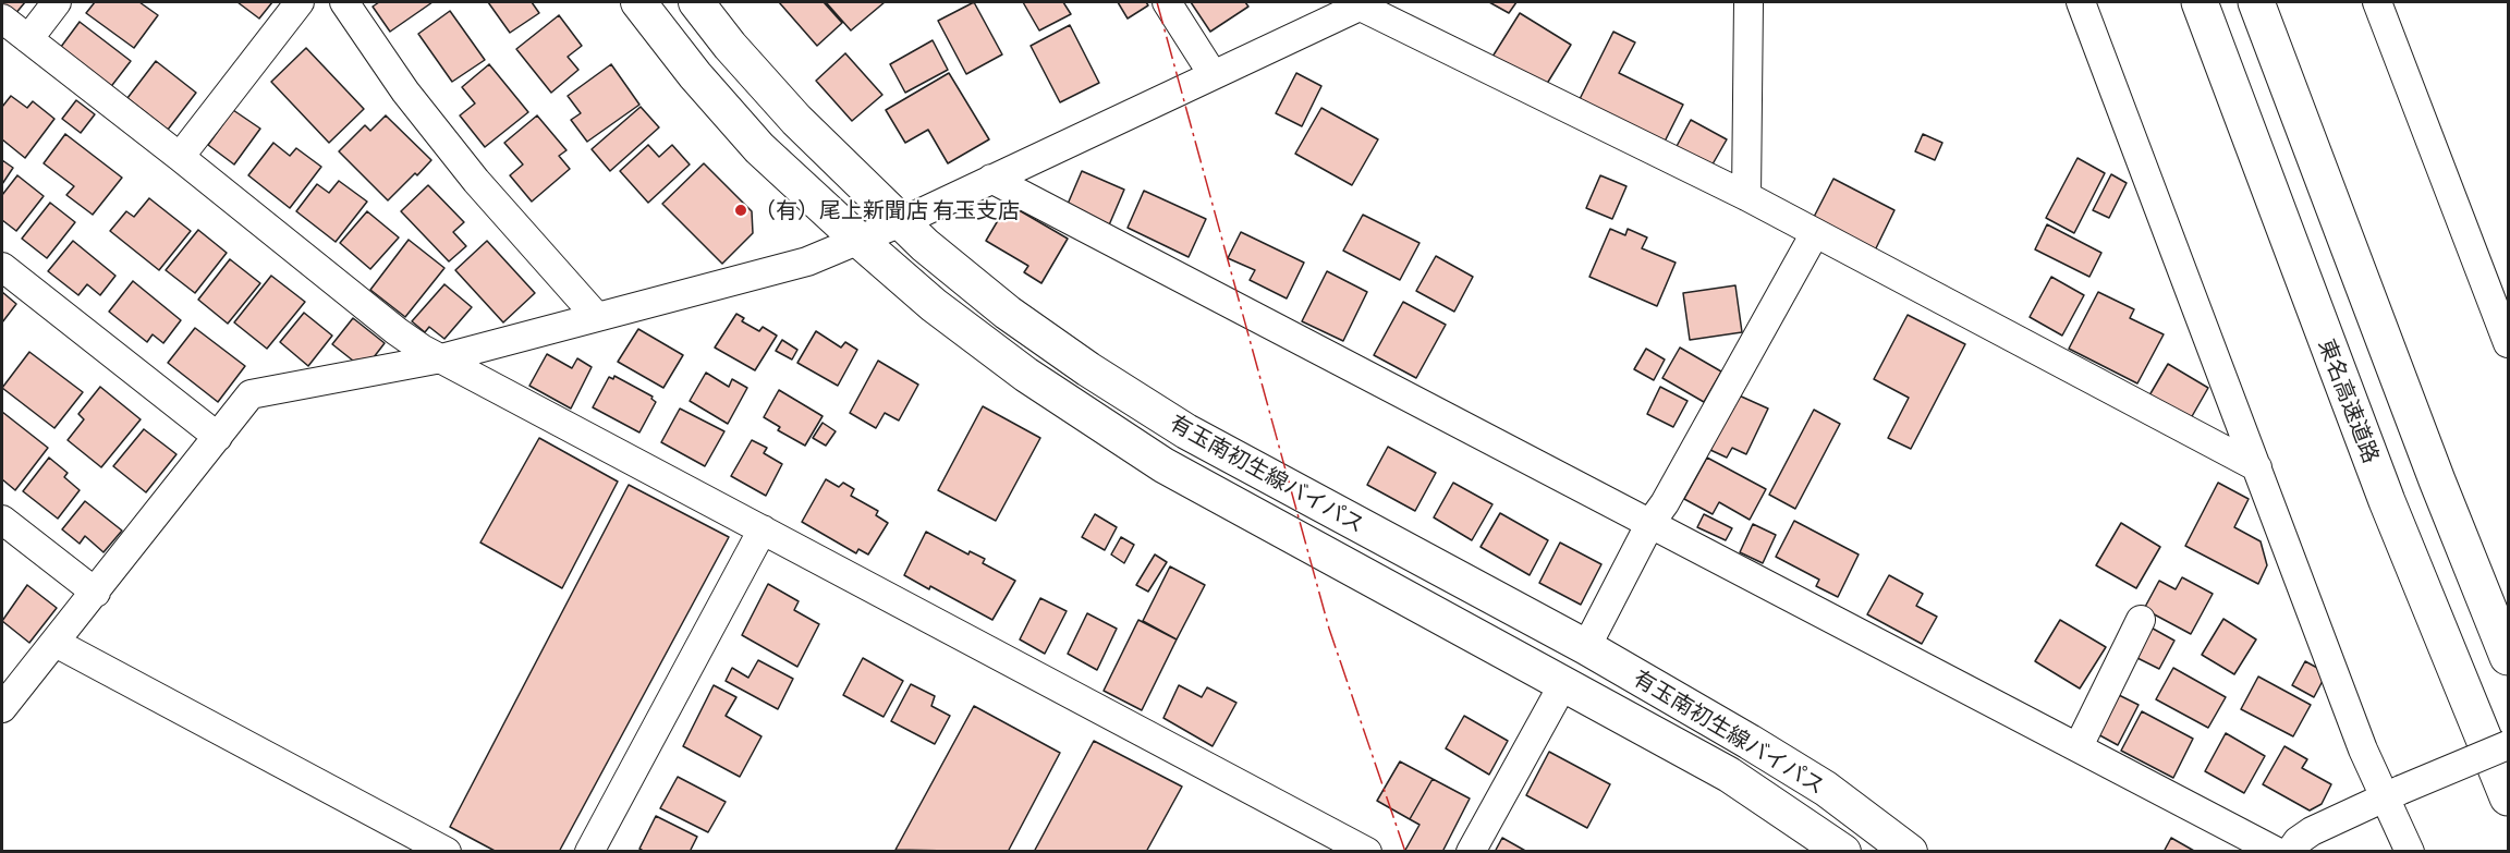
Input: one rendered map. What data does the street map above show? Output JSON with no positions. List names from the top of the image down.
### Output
{
  "streets": {
    "highway": ["東名高速道路"],
    "street": ["有玉南初生線バイパス"]
  },
  "places": ["（有）尾上新聞店 有玉支店"]
}
